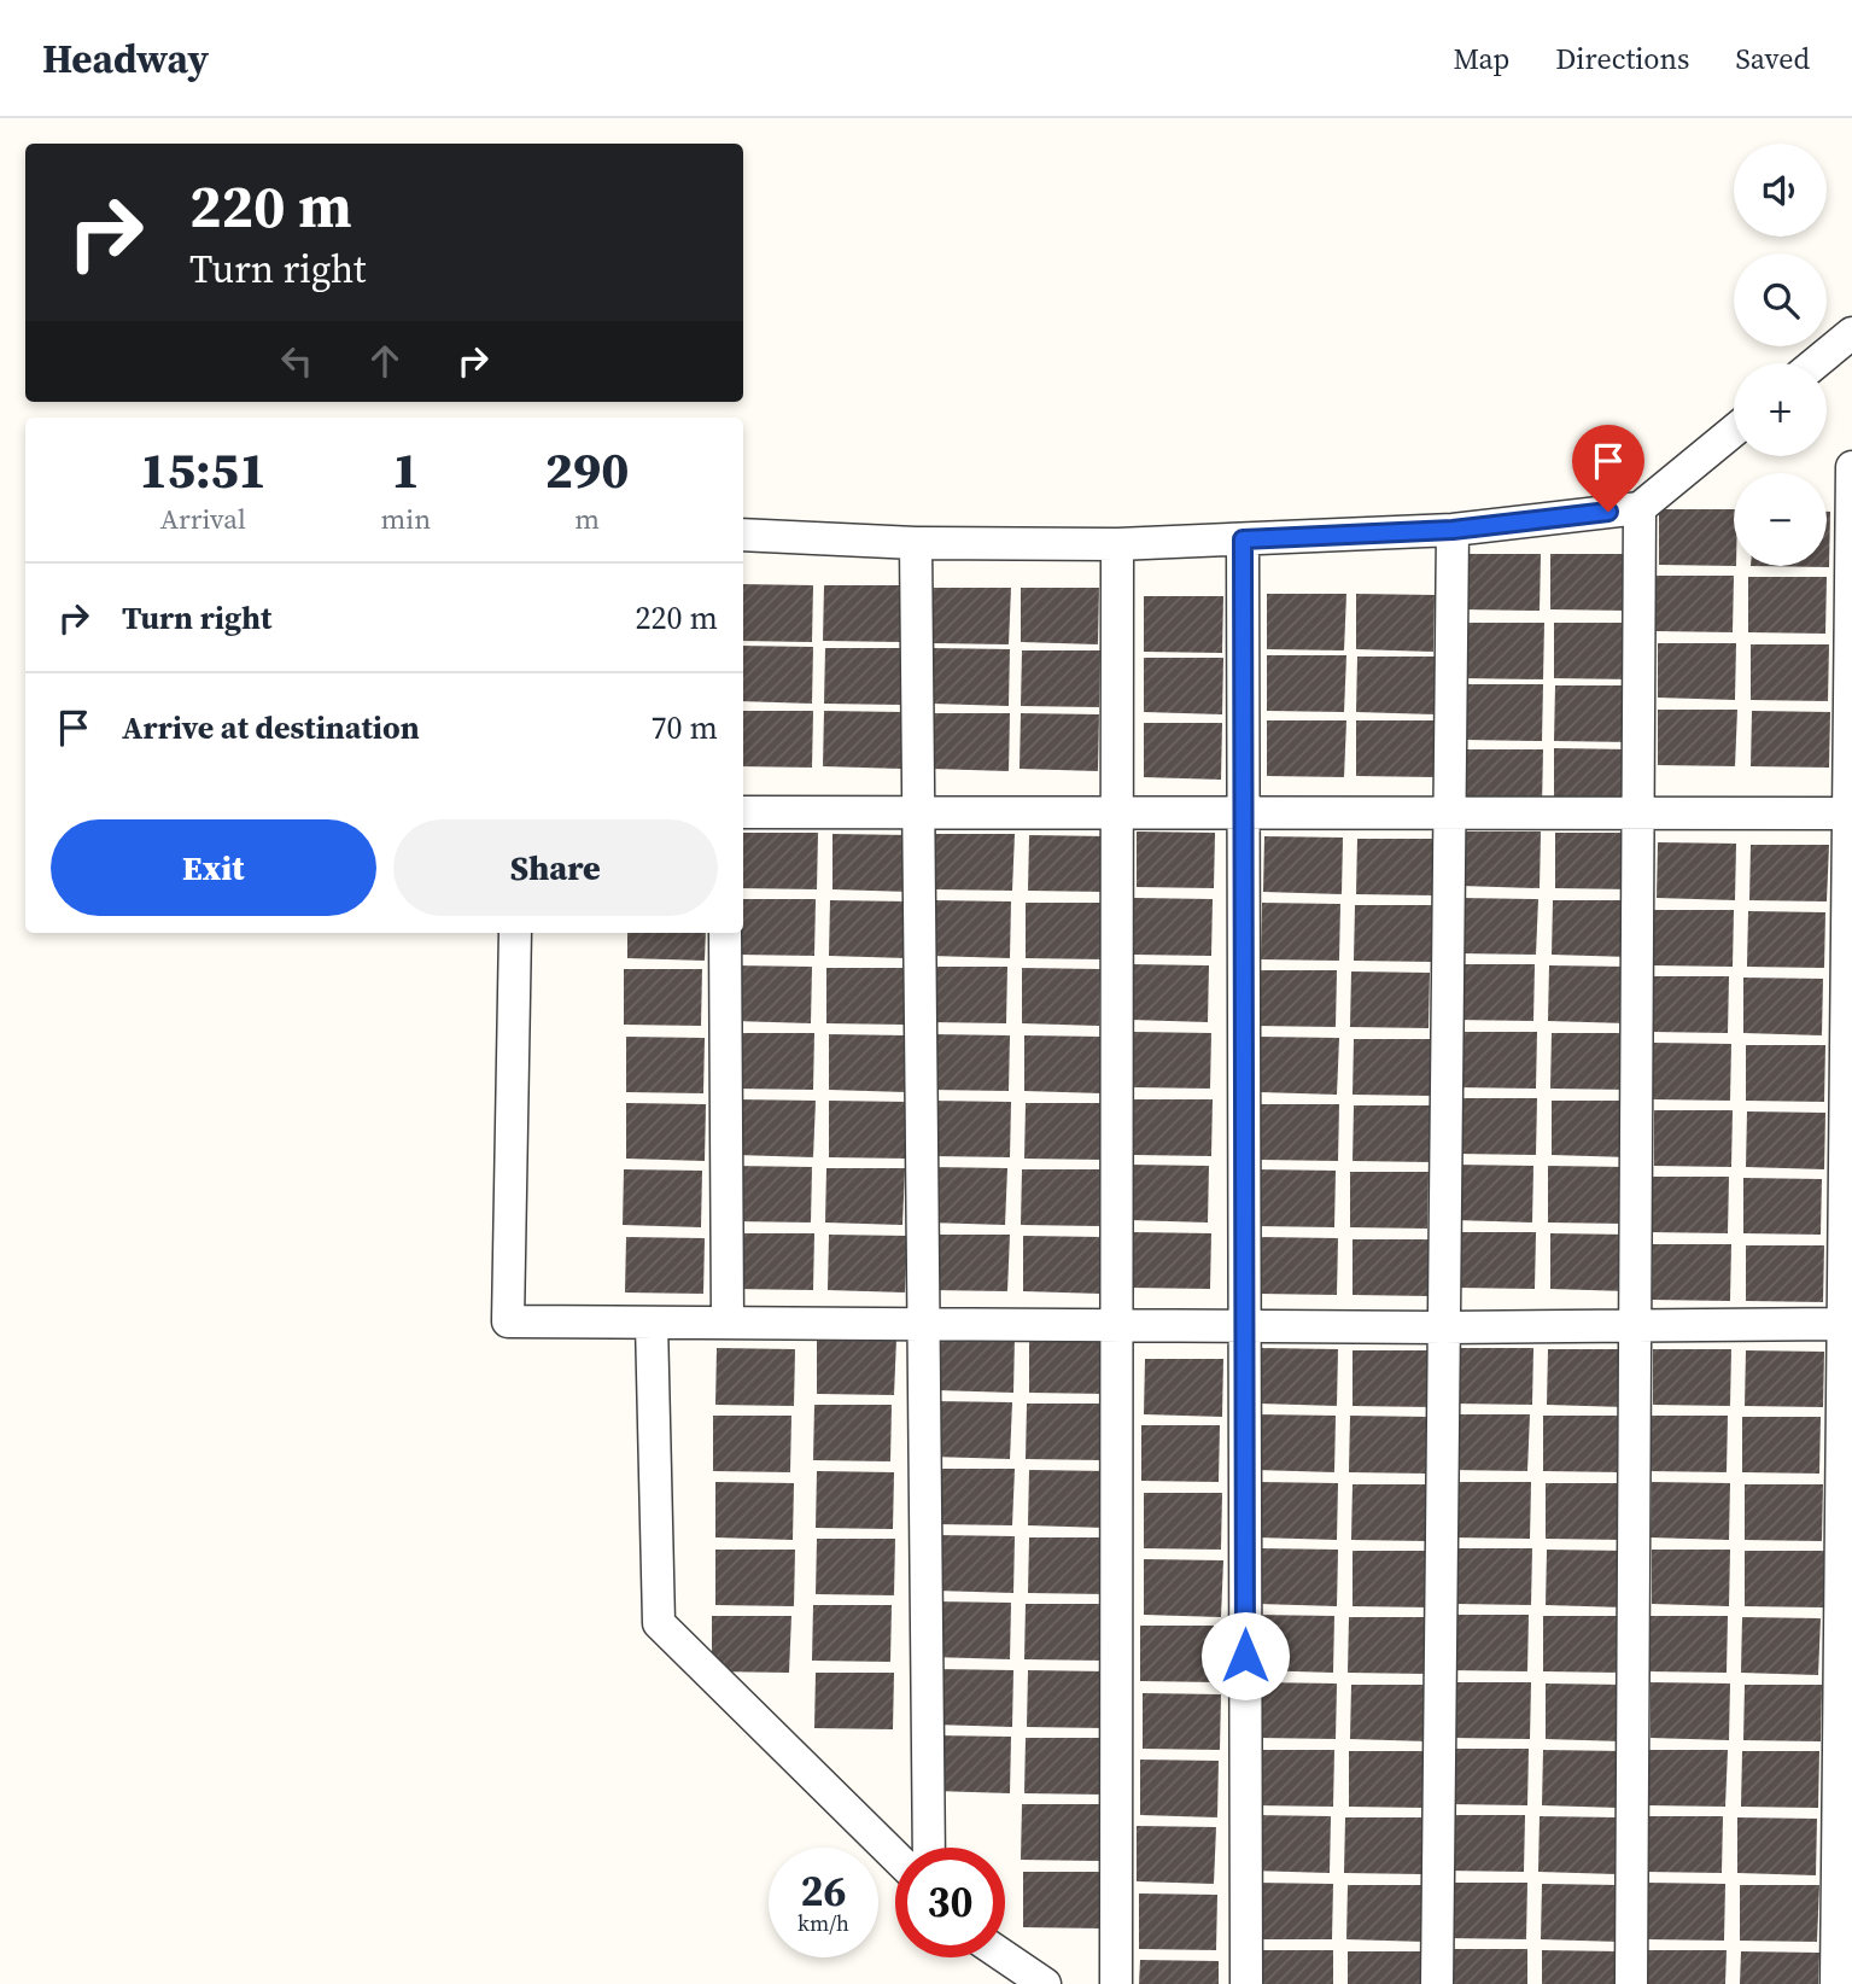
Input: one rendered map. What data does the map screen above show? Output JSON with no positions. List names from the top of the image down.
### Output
{
  "page": {
    "header": "Headway",
    "nav": ["Map", "Directions", "Saved"],
    "map_buttons": ["+", "−"],
    "turn": ["220 m", "Turn right"],
    "eta": [
      "15:51",
      "Arrival",
      "1",
      "min",
      "290",
      "m"
    ],
    "list": [
      {
        "name": "Turn right",
        "value": "220 m"
      },
      {
        "name": "Arrive at destination",
        "value": "70 m"
      }
    ],
    "buttons": ["Exit", "Share"],
    "speed": "26 km/h",
    "limit": "30"
  }
}
